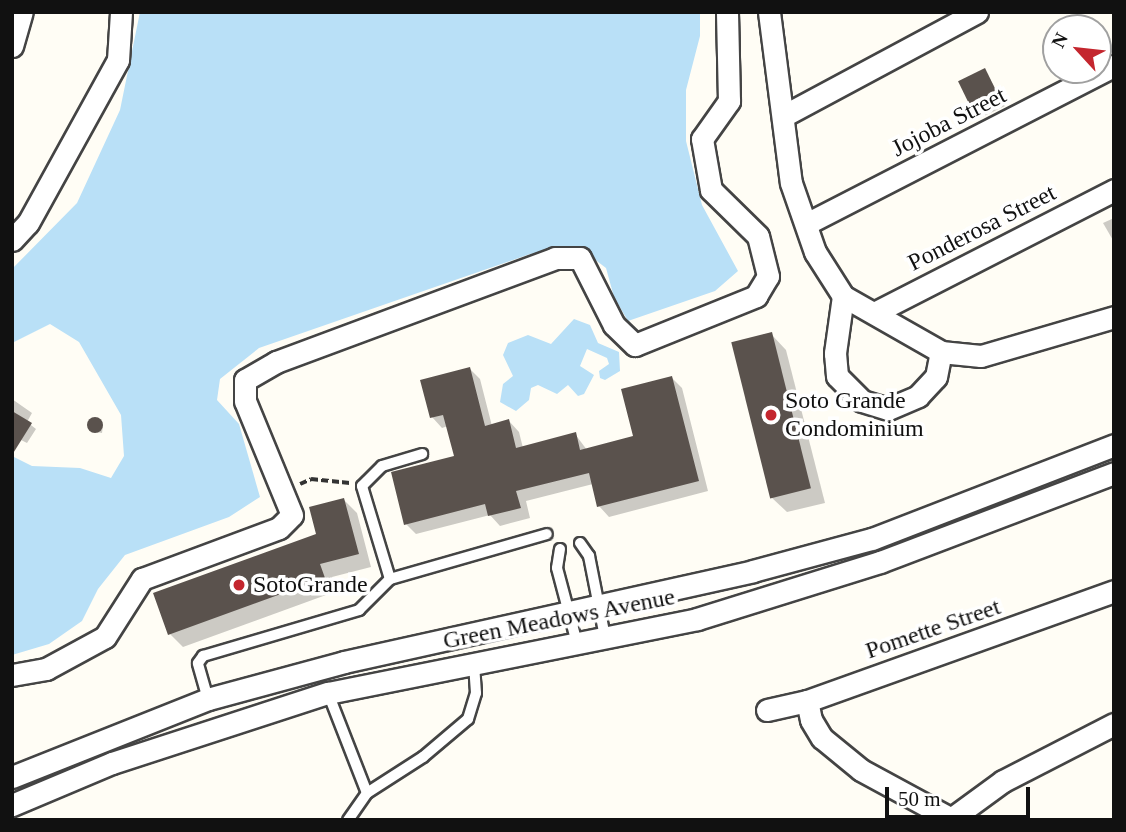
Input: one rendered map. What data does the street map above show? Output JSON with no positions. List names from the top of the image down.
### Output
{
  "streets": {
    "street": [
      "Jojoba Street",
      "Ponderosa Street",
      "Green Meadows Avenue",
      "Pomette Street"
    ]
  },
  "places": ["Soto Grande Condominium", "SotoGrande"],
  "scale_bar": "50 m",
  "north": "top left"
}
